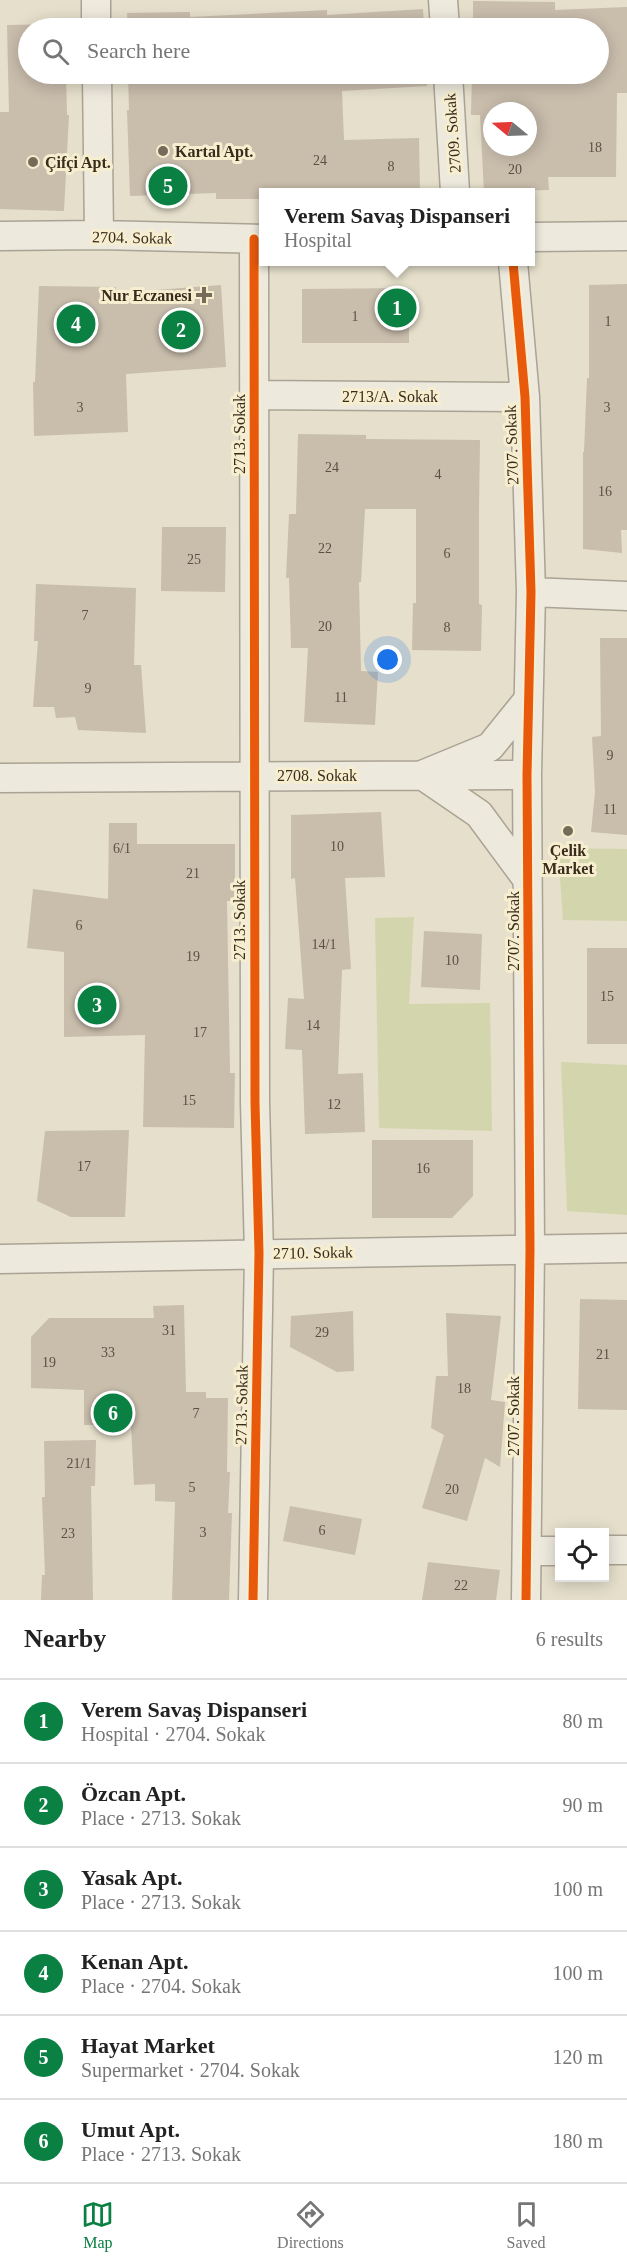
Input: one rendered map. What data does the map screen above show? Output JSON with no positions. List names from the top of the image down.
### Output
{
  "streets": {
    "street": [
      "2709. Sokak",
      "2704. Sokak",
      "2713/A. Sokak",
      "2713. Sokak",
      "2707. Sokak",
      "2708. Sokak",
      "2710. Sokak"
    ]
  },
  "crossings": [
    ["2704. Sokak", "2713. Sokak"],
    ["2713/A. Sokak", "2713. Sokak"],
    ["2713/A. Sokak", "2707. Sokak"],
    ["2713. Sokak", "2708. Sokak"],
    ["2713. Sokak", "2710. Sokak"],
    ["2707. Sokak", "2708. Sokak"],
    ["2707. Sokak", "2710. Sokak"]
  ],
  "places": {
    "other": ["Kartal Apt.", "Çifçi Apt.", "Çelik Market"],
    "health": ["Nur Eczanesi"]
  },
  "house_numbers": [
    "18",
    "24",
    "8",
    "20",
    "1",
    "1",
    "3",
    "3",
    "24",
    "4",
    "16",
    "22",
    "6",
    "25",
    "7",
    "20",
    "8",
    "9",
    "11",
    "9",
    "11",
    "10",
    "6/1",
    "21",
    "6",
    "14/1",
    "19",
    "10",
    "15",
    "14",
    "17",
    "15",
    "12",
    "17",
    "16",
    "31",
    "29",
    "33",
    "21",
    "19",
    "18",
    "7",
    "21/1",
    "5",
    "20",
    "6",
    "3",
    "23",
    "22"
  ],
  "north": "left",
  "page": {
    "search": "Search here",
    "pins": [
      "5",
      "1",
      "4",
      "2",
      "3",
      "6"
    ],
    "popup": ["Verem Savaş Dispanseri", "Hospital"],
    "heading": ["Nearby", "6 results"],
    "list": [
      {
        "mark": "1",
        "name": "Verem Savaş Dispanseri",
        "note": "Hospital · 2704. Sokak",
        "value": "80 m"
      },
      {
        "mark": "2",
        "name": "Özcan Apt.",
        "note": "Place · 2713. Sokak",
        "value": "90 m"
      },
      {
        "mark": "3",
        "name": "Yasak Apt.",
        "note": "Place · 2713. Sokak",
        "value": "100 m"
      },
      {
        "mark": "4",
        "name": "Kenan Apt.",
        "note": "Place · 2704. Sokak",
        "value": "100 m"
      },
      {
        "mark": "5",
        "name": "Hayat Market",
        "note": "Supermarket · 2704. Sokak",
        "value": "120 m"
      },
      {
        "mark": "6",
        "name": "Umut Apt.",
        "note": "Place · 2713. Sokak",
        "value": "180 m"
      }
    ],
    "nav": ["Map", "Directions", "Saved"]
  }
}
